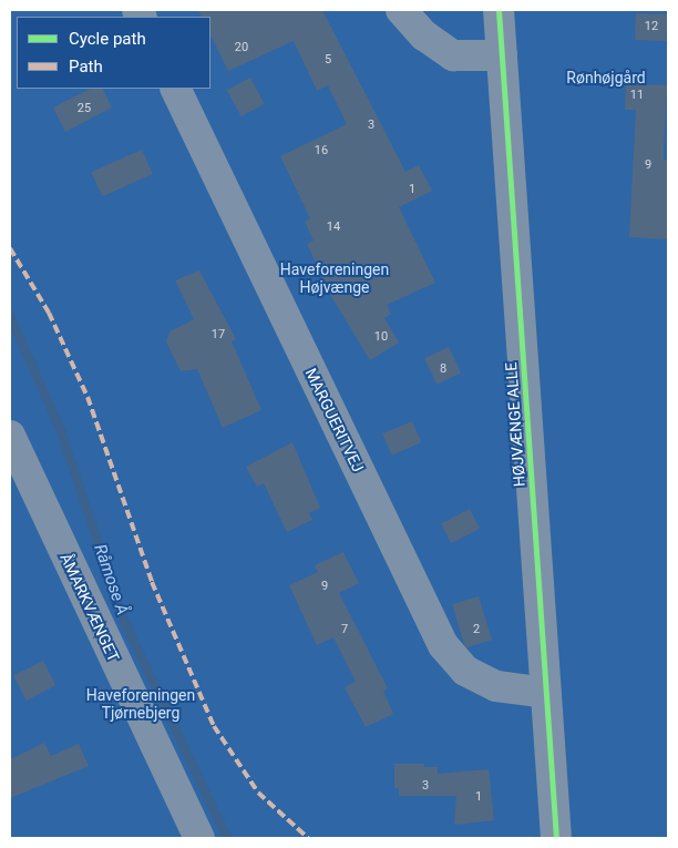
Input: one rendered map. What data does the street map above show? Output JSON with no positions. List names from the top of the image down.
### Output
{
  "streets": {
    "street": ["MARGUERITVEJ", "HØJVÆNGE ALLE", "ÅMARKVÆNGET"]
  },
  "crossings": [
    ["MARGUERITVEJ", "HØJVÆNGE ALLE"]
  ],
  "water": ["Råmose Å"],
  "parks": ["Rønhøjgård", "Haveforeningen Højvænge", "Haveforeningen Tjørnebjerg"],
  "house_numbers": [
    "12",
    "20",
    "5",
    "11",
    "25",
    "3",
    "16",
    "9",
    "1",
    "14",
    "17",
    "10",
    "8",
    "9",
    "7",
    "2",
    "3",
    "1"
  ],
  "legend": ["Cycle path", "Path"]
}
